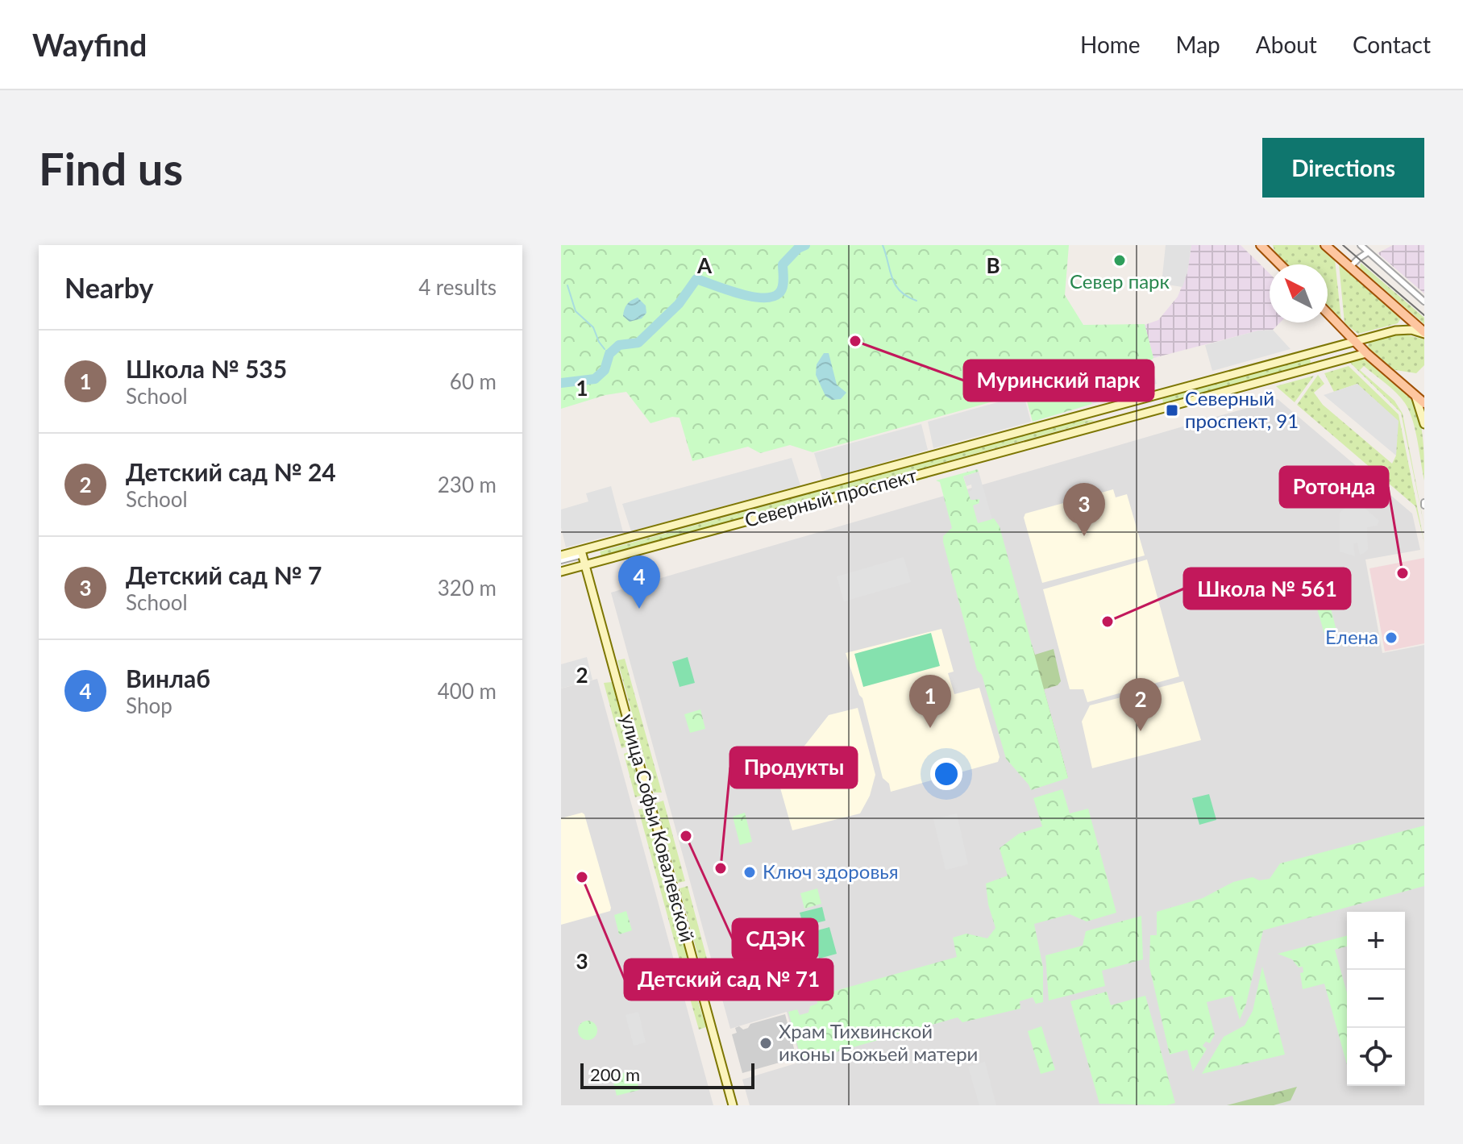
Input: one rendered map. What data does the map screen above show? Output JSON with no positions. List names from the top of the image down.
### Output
{
  "streets": {
    "main road": ["Северный проспект", "улица Софьи Ковалевской"]
  },
  "crossings": [
    ["Северный проспект", "улица Софьи Ковалевской"]
  ],
  "places": {
    "other": [
      "Север парк",
      "Муринский парк",
      "Ротонда",
      "Школа № 561",
      "Елена",
      "СДЭК",
      "Продукты",
      "Ключ здоровья",
      "Детский сад № 71",
      "Храм Тихвинской иконы Божьей матери"
    ],
    "transit": ["Северный проспект, 91"]
  },
  "scale_bar": "200 m",
  "north": "top left",
  "page": {
    "header": "Wayfind",
    "nav": [
      "Home",
      "Map",
      "About",
      "Contact"
    ],
    "buttons": "Directions",
    "title": "Find us",
    "heading": ["Nearby", "4 results"],
    "list": [
      {
        "mark": "1",
        "name": "Школа № 535",
        "note": "School",
        "value": "60 m"
      },
      {
        "mark": "2",
        "name": "Детский сад № 24",
        "note": "School",
        "value": "230 m"
      },
      {
        "mark": "3",
        "name": "Детский сад № 7",
        "note": "School",
        "value": "320 m"
      },
      {
        "mark": "4",
        "name": "Винлаб",
        "note": "Shop",
        "value": "400 m"
      }
    ],
    "pins": [
      "3",
      "4",
      "1",
      "2"
    ],
    "map_buttons": ["+", "−"],
    "scale": "200 m"
  },
  "grid": {
    "columns": ["A", "B"],
    "rows": ["1", "2", "3"]
  }
}
